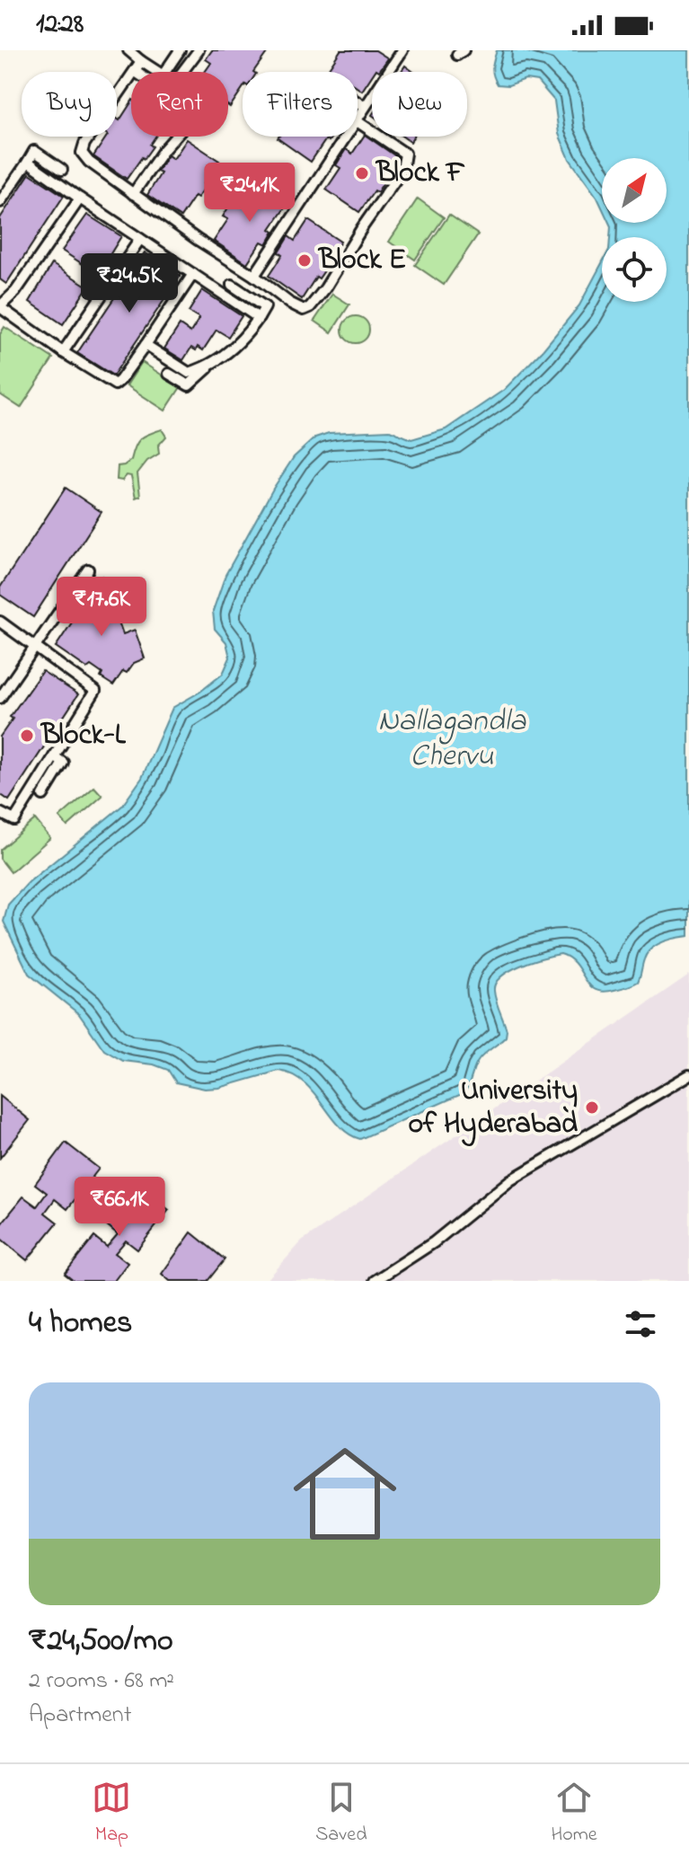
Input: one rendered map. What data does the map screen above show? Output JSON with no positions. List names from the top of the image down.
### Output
{
  "water": ["Nallagandla Chervu"],
  "places": [
    "Block F",
    "Block E",
    "Block-L",
    "University of Hyderabad"
  ],
  "north": "top right",
  "page": {
    "status": "12:28",
    "chip": [
      "Buy",
      "Rent",
      "Filters",
      "New"
    ],
    "price": [
      "₹24.1K",
      "₹24.5K",
      "₹17.6K",
      "₹66.1K"
    ],
    "heading": "4 homes",
    "list": [
      {
        "name": "₹24,500/mo",
        "note": "2 rooms · 68 m² · Apartment"
      }
    ],
    "tabs": ["Map", "Saved", "Home"]
  }
}
